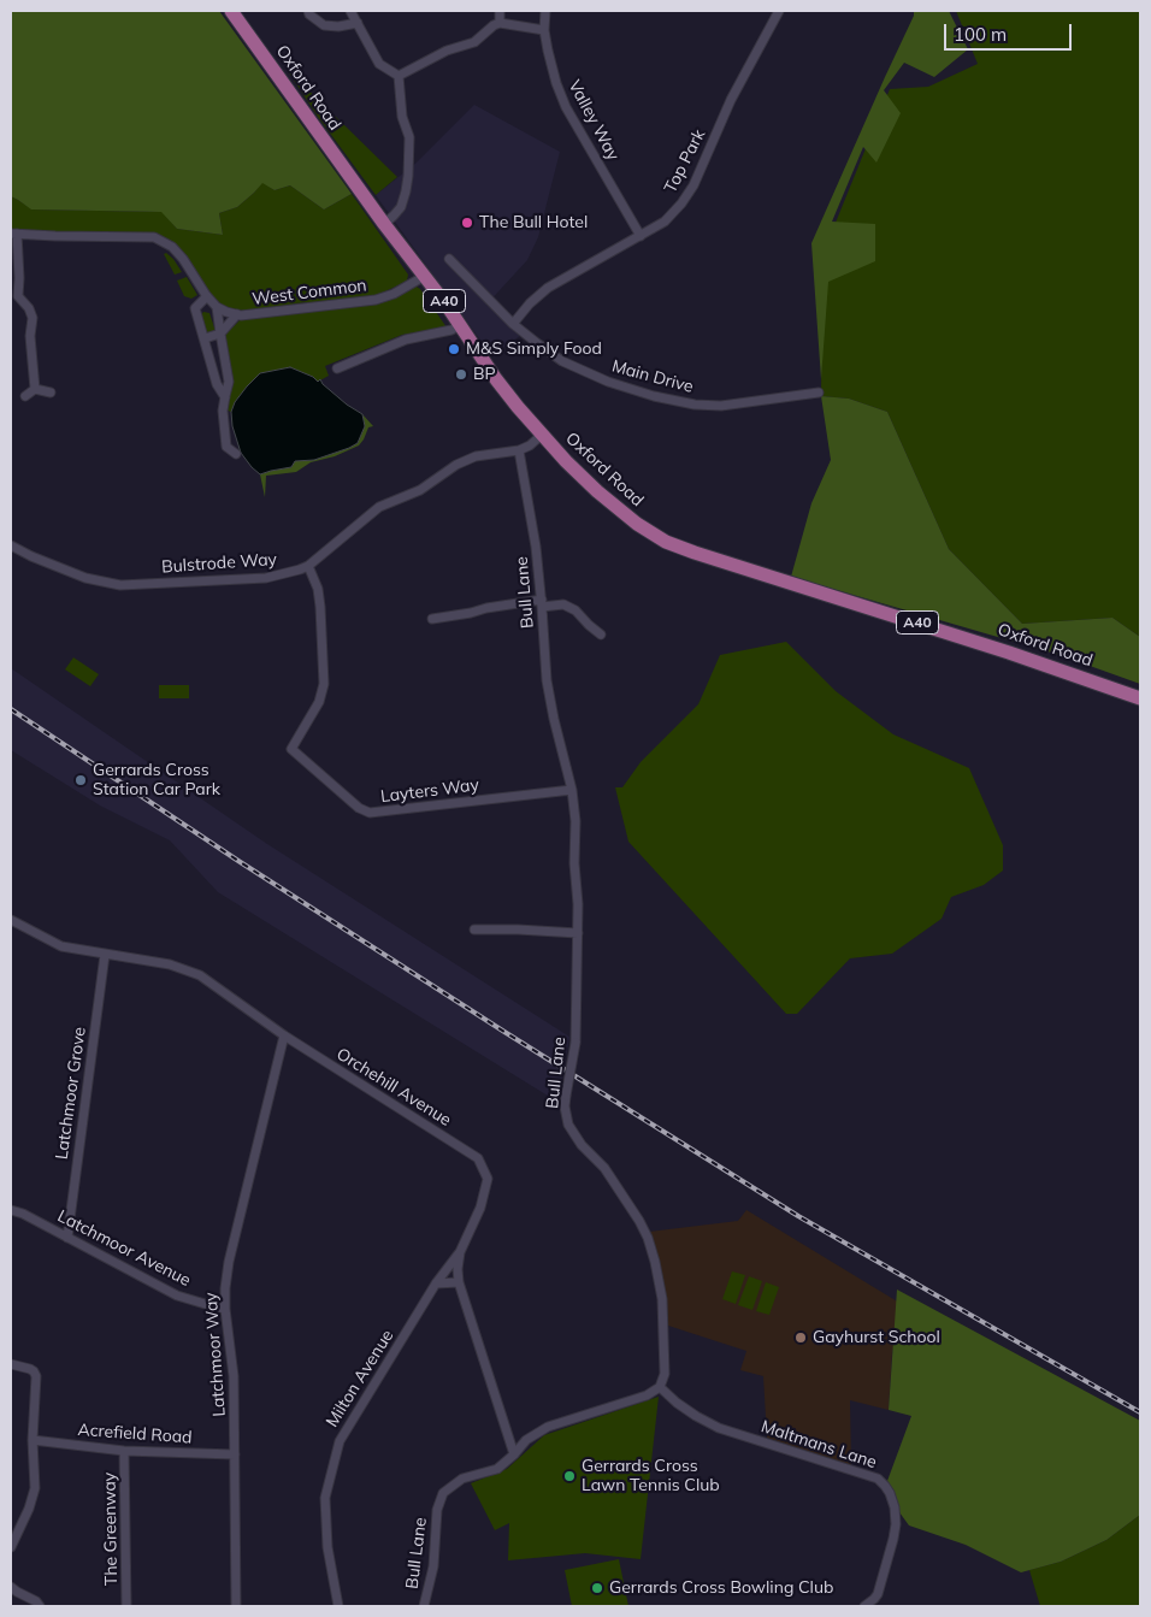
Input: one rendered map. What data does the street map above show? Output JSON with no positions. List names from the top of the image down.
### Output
{
  "streets": {
    "main road": ["Oxford Road", "A40"],
    "street": [
      "Valley Way",
      "Top Park",
      "West Common",
      "Main Drive",
      "Bulstrode Way",
      "Bull Lane",
      "Layters Way",
      "Orchehill Avenue",
      "Latchmoor Grove",
      "Latchmoor Avenue",
      "Latchmoor Way",
      "Milton Avenue",
      "Acrefield Road",
      "Maltmans Lane",
      "The Greenway"
    ]
  },
  "crossings": [
    ["Oxford Road", "West Common"],
    ["Oxford Road", "Bulstrode Way"],
    ["Valley Way", "Top Park"],
    ["Top Park", "Main Drive"],
    ["Bulstrode Way", "Bull Lane"],
    ["Bulstrode Way", "Layters Way"],
    ["Bull Lane", "Layters Way"],
    ["Bull Lane", "Orchehill Avenue"],
    ["Bull Lane", "Maltmans Lane"],
    ["Orchehill Avenue", "Latchmoor Grove"],
    ["Orchehill Avenue", "Latchmoor Way"],
    ["Orchehill Avenue", "Milton Avenue"],
    ["Latchmoor Grove", "Latchmoor Avenue"],
    ["Latchmoor Avenue", "Latchmoor Way"],
    ["Latchmoor Way", "Acrefield Road"],
    ["Acrefield Road", "The Greenway"]
  ],
  "places": [
    "The Bull Hotel",
    "M&S Simply Food",
    "BP",
    "Gerrards Cross Station Car Park",
    "Gayhurst School",
    "Gerrards Cross Lawn Tennis Club",
    "Gerrards Cross Bowling Club"
  ],
  "scale_bar": "100 m"
}
